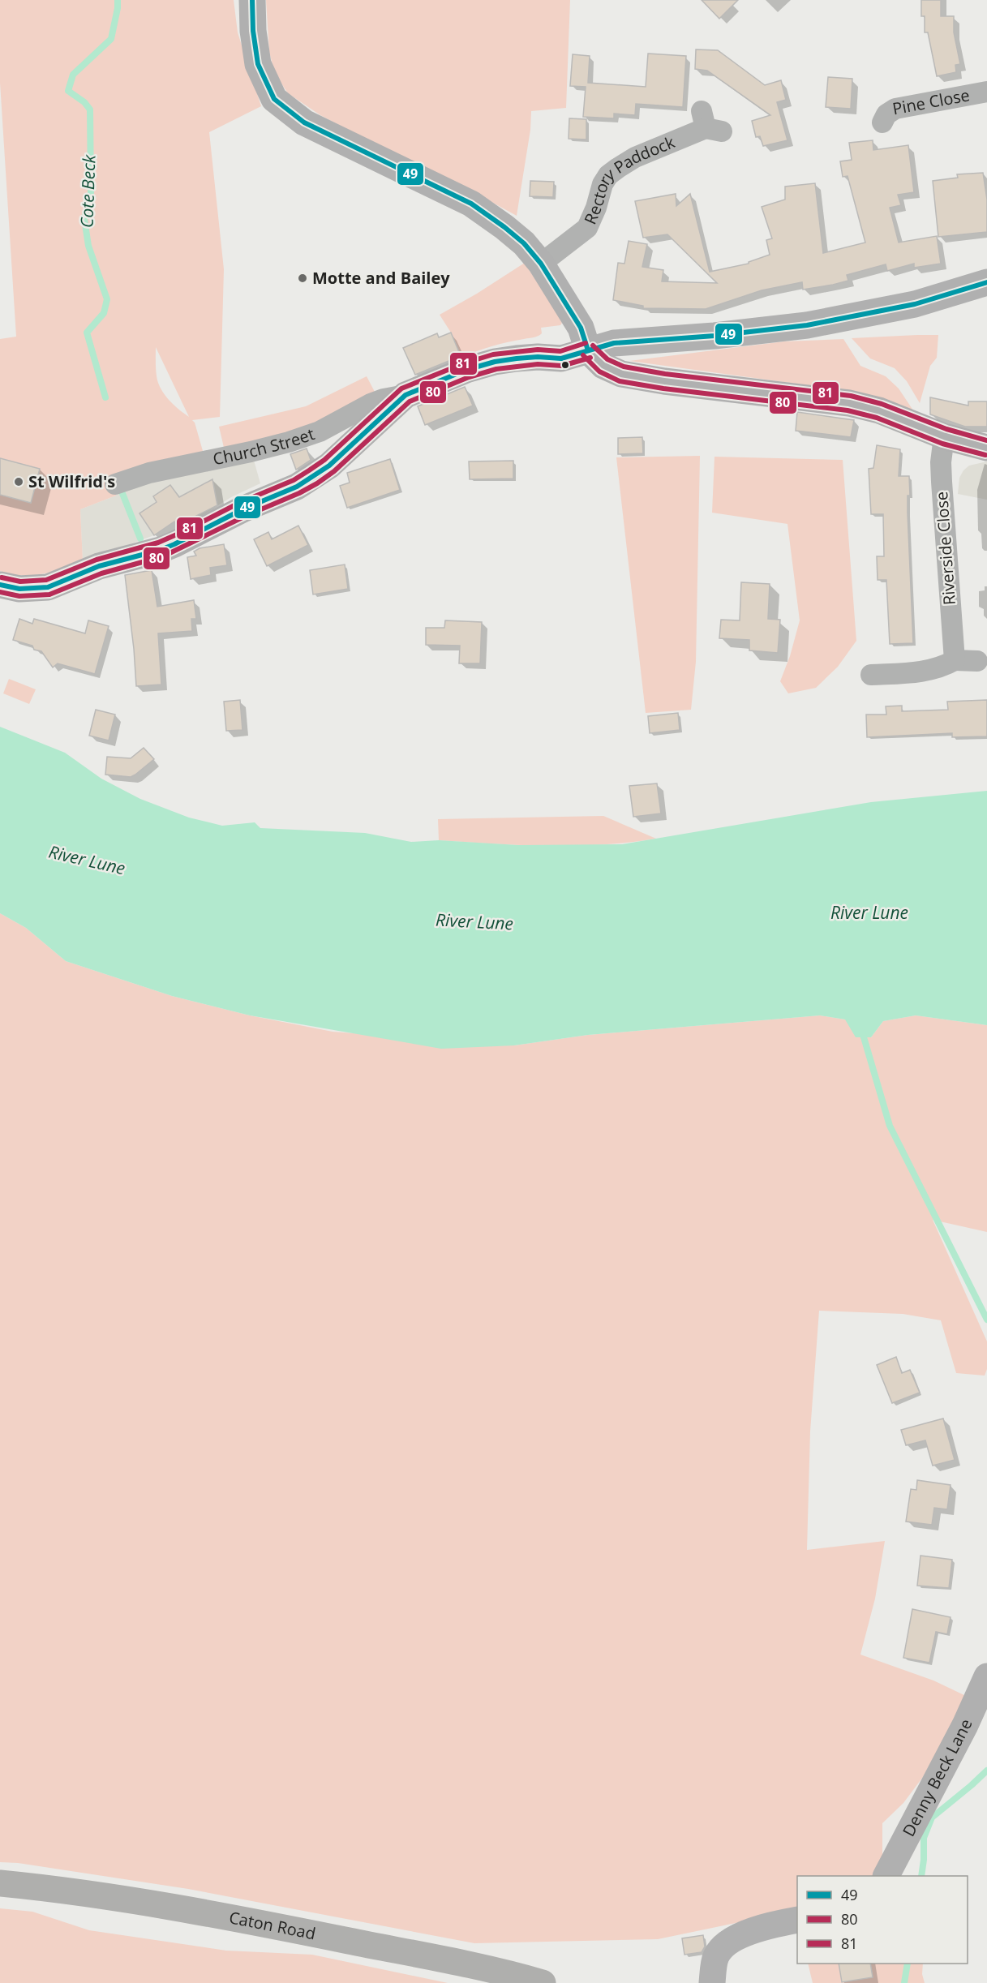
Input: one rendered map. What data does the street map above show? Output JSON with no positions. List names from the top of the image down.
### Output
{
  "streets": {
    "highway": ["Caton Road"],
    "street": [
      "Pine Close",
      "Rectory Paddock",
      "Church Street",
      "Riverside Close",
      "Denny Beck Lane"
    ]
  },
  "water": ["Cote Beck", "River Lune"],
  "places": ["Motte and Bailey", "St Wilfrid's"],
  "lines": ["transit line 49", "transit line 81", "transit line 80"],
  "legend": ["49", "80", "81"]
}
